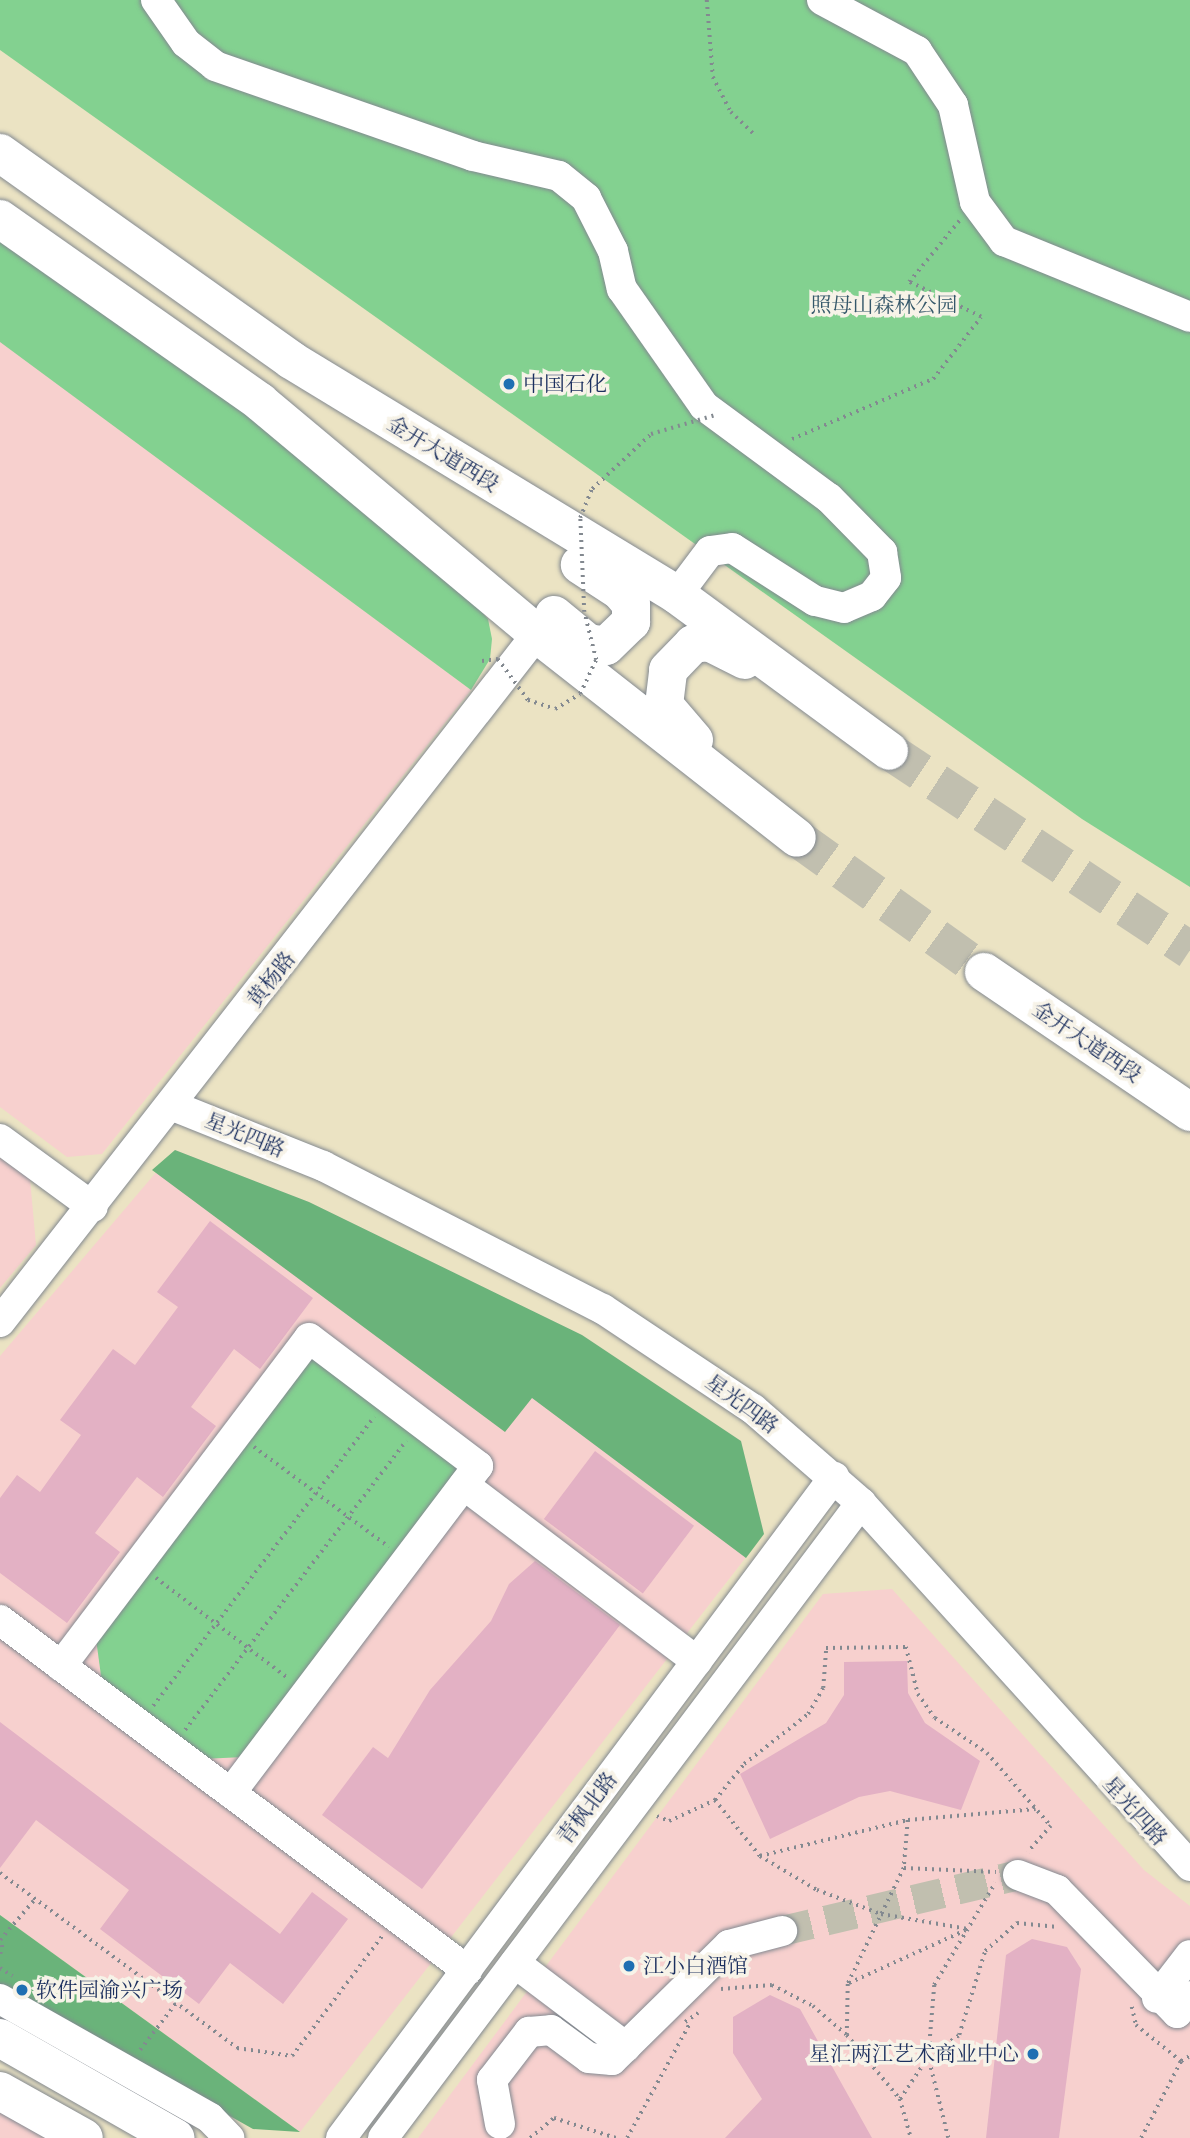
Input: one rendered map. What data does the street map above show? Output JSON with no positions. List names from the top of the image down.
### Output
{
  "streets": {
    "main road": ["金开大道西段"],
    "street": ["黄杨路", "星光四路", "青枫北路"]
  },
  "crossings": [
    ["黄杨路", "星光四路"],
    ["星光四路", "青枫北路"]
  ],
  "parks": ["照母山森林公园"],
  "places": [
    "中国石化",
    "江小白酒馆",
    "软件园渝兴广场",
    "星汇两江艺术商业中心"
  ]
}
